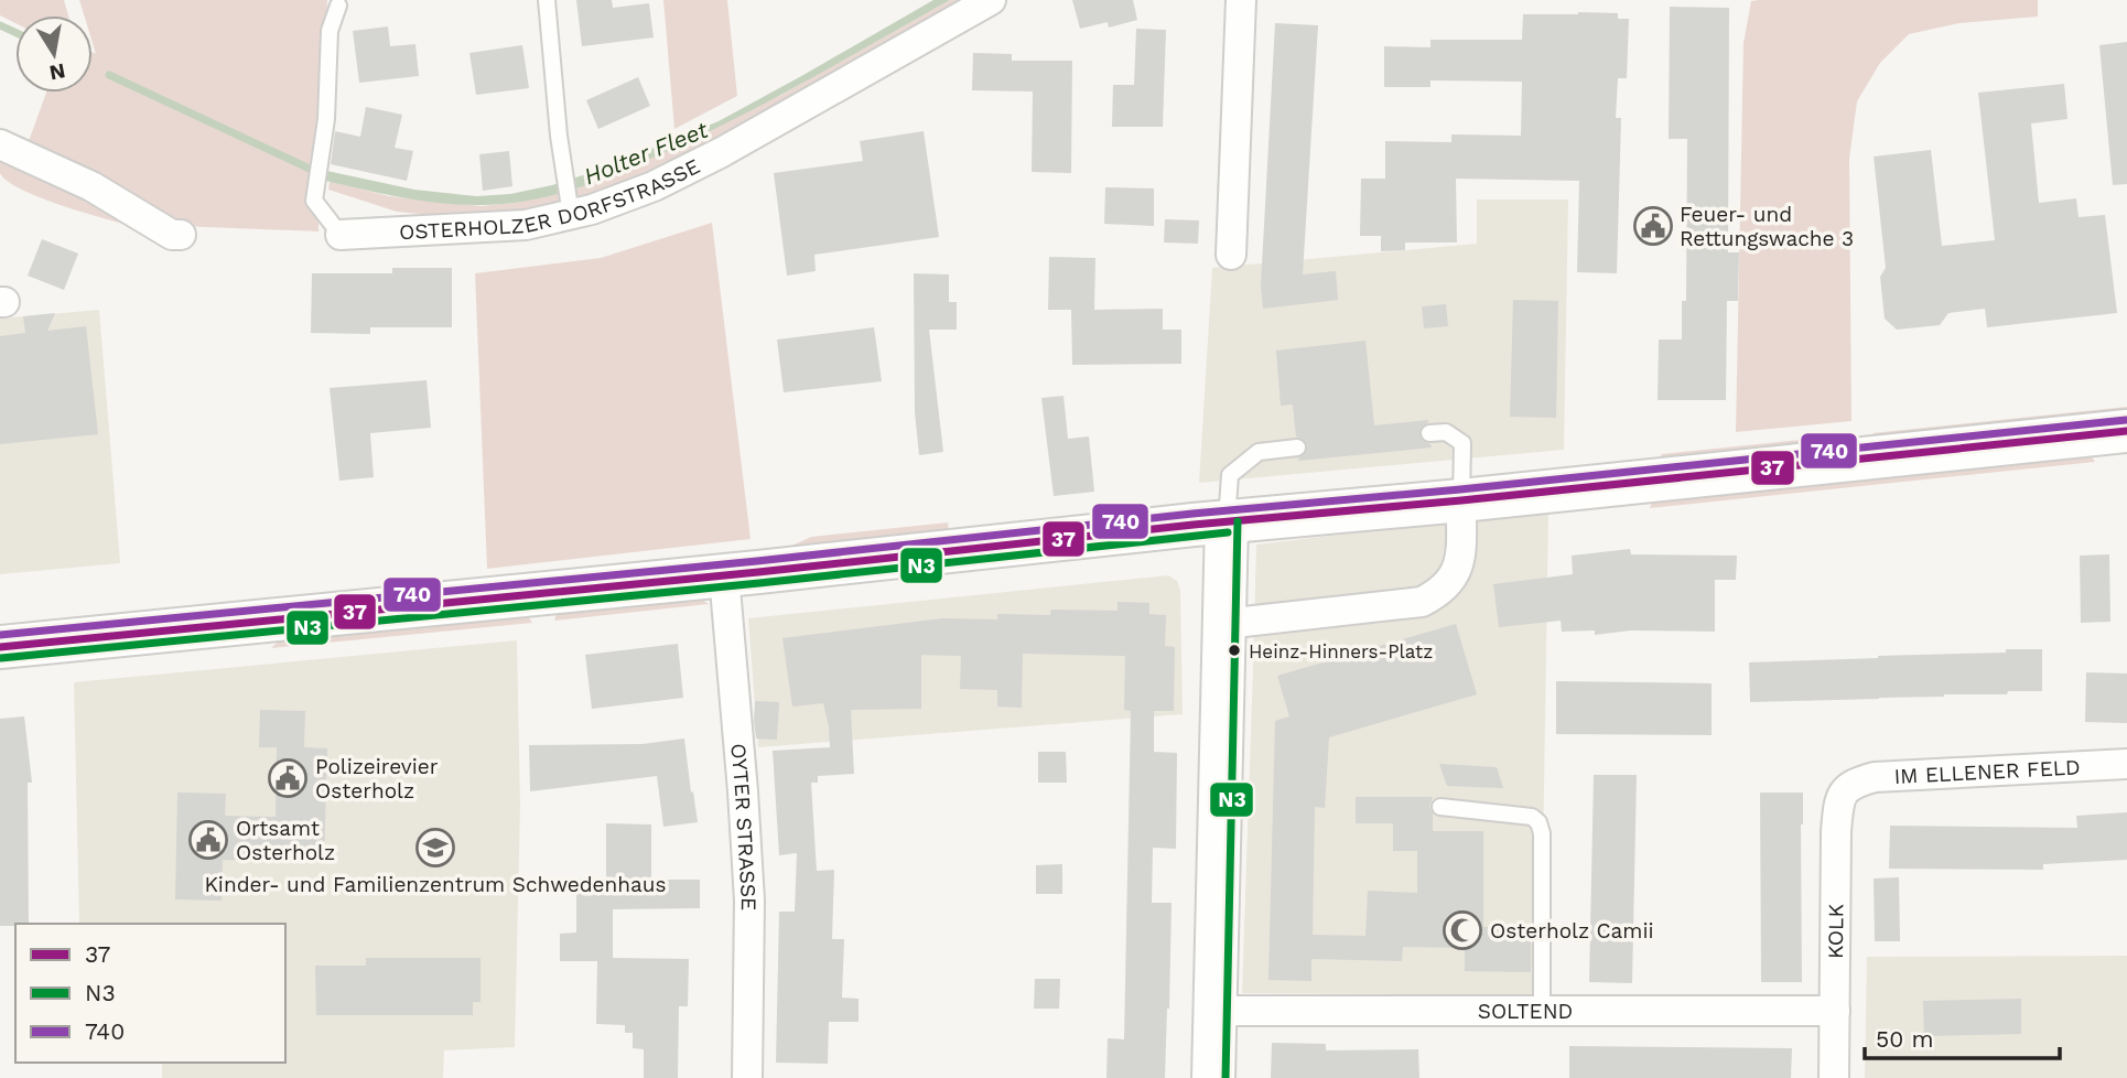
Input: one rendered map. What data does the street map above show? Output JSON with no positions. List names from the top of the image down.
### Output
{
  "streets": {
    "street": [
      "OSTERHOLZER DORFSTRASSE",
      "IM ELLENER FELD",
      "OYTER STRASSE",
      "KOLK",
      "SOLTEND"
    ]
  },
  "crossings": [
    ["IM ELLENER FELD", "KOLK"],
    ["KOLK", "SOLTEND"]
  ],
  "water": ["Holter Fleet"],
  "places": {
    "public building": ["Feuer- und Rettungswache 3", "Polizeirevier Osterholz", "Ortsamt Osterholz"],
    "other": ["Heinz-Hinners-Platz"],
    "school or university": ["Kinder- und Familienzentrum Schwedenhaus"],
    "mosque": ["Osterholz Camii"]
  },
  "lines": ["transit line 740", "transit line 37", "transit line N3"],
  "legend": ["37", "N3", "740"],
  "scale_bar": "50 m",
  "north": "bottom"
}
